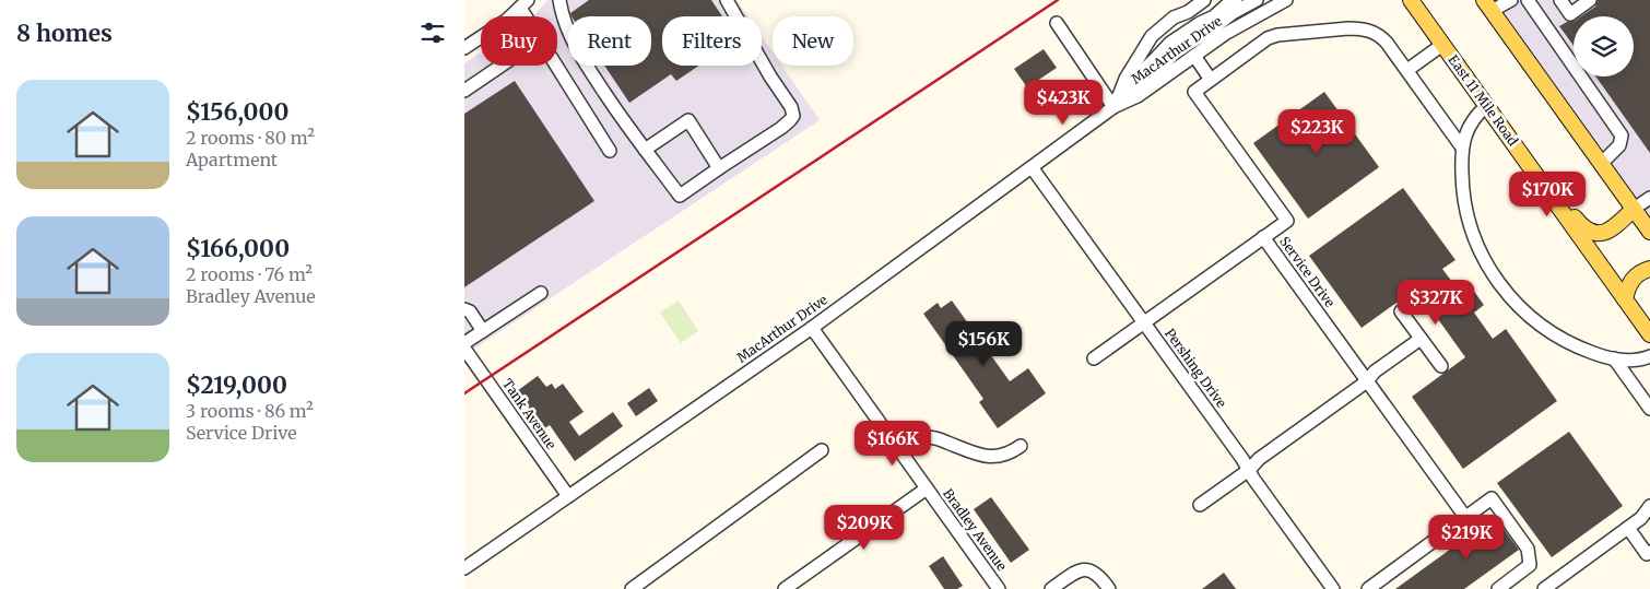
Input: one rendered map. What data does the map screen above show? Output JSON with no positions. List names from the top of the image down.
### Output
{
  "streets": {
    "main road": ["East 11 Mile Road"],
    "street": [
      "MacArthur Drive",
      "Service Drive",
      "Pershing Drive",
      "Tank Avenue",
      "Bradley Avenue"
    ]
  },
  "crossings": [
    ["MacArthur Drive", "Pershing Drive"],
    ["MacArthur Drive", "Tank Avenue"],
    ["MacArthur Drive", "Bradley Avenue"]
  ],
  "page": {
    "heading": "8 homes",
    "chip": [
      "Buy",
      "Rent",
      "Filters",
      "New"
    ],
    "list": [
      {
        "name": "$156,000",
        "note": "2 rooms · 80 m² · Apartment"
      },
      {
        "name": "$166,000",
        "note": "2 rooms · 76 m² · Bradley Avenue"
      },
      {
        "name": "$219,000",
        "note": "3 rooms · 86 m² · Service Drive"
      }
    ],
    "price": [
      "$423K",
      "$223K",
      "$170K",
      "$327K",
      "$156K",
      "$166K",
      "$209K",
      "$219K"
    ]
  }
}
